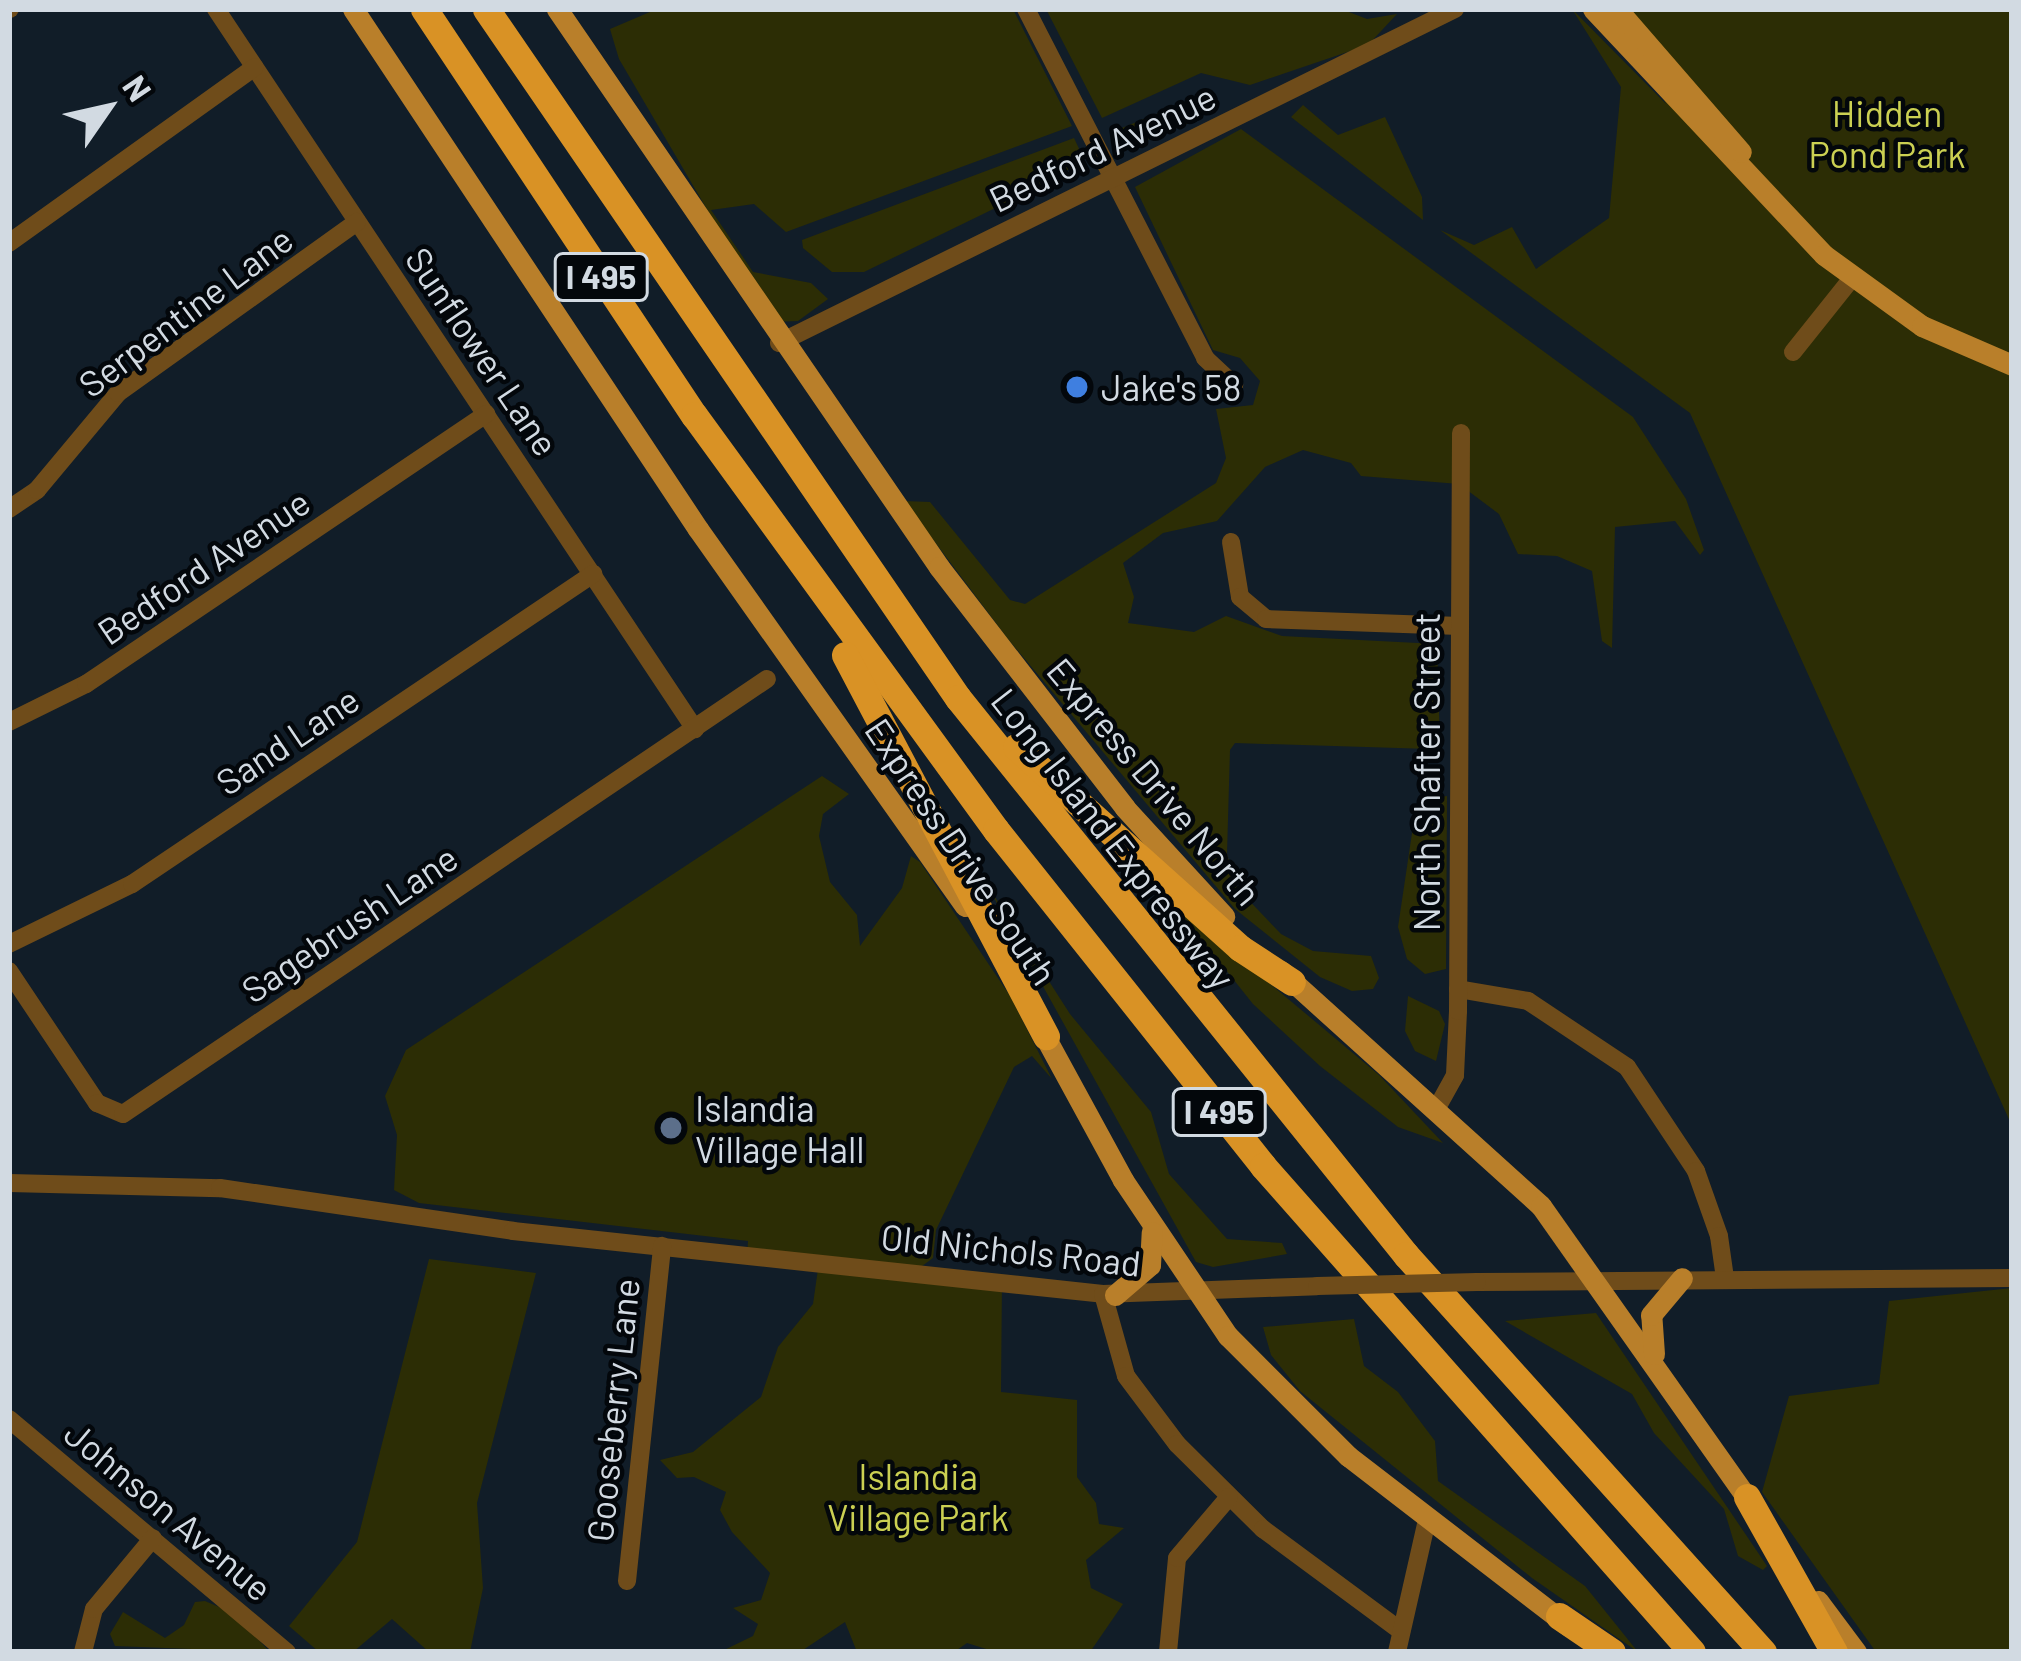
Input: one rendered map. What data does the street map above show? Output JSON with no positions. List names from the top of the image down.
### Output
{
  "streets": {
    "highway": ["I 495", "Long Island Expressway"],
    "main road": ["Express Drive North", "Express Drive South"],
    "street": [
      "Bedford Avenue",
      "Serpentine Lane",
      "Sunflower Lane",
      "Sand Lane",
      "North Shafter Street",
      "Sagebrush Lane",
      "Old Nichols Road",
      "Gooseberry Lane",
      "Johnson Avenue"
    ]
  },
  "crossings": [
    ["Bedford Avenue", "Sunflower Lane"],
    ["Bedford Avenue", "Express Drive North"],
    ["Serpentine Lane", "Sunflower Lane"],
    ["Sunflower Lane", "Sand Lane"],
    ["Sunflower Lane", "Sagebrush Lane"],
    ["North Shafter Street", "Express Drive North"],
    ["Express Drive North", "Old Nichols Road"],
    ["Express Drive South", "Old Nichols Road"],
    ["Old Nichols Road", "Gooseberry Lane"]
  ],
  "parks": ["Hidden Pond Park", "Islandia Village Park"],
  "places": ["Jake's 58", "Islandia Village Hall"],
  "north": "top right"
}
